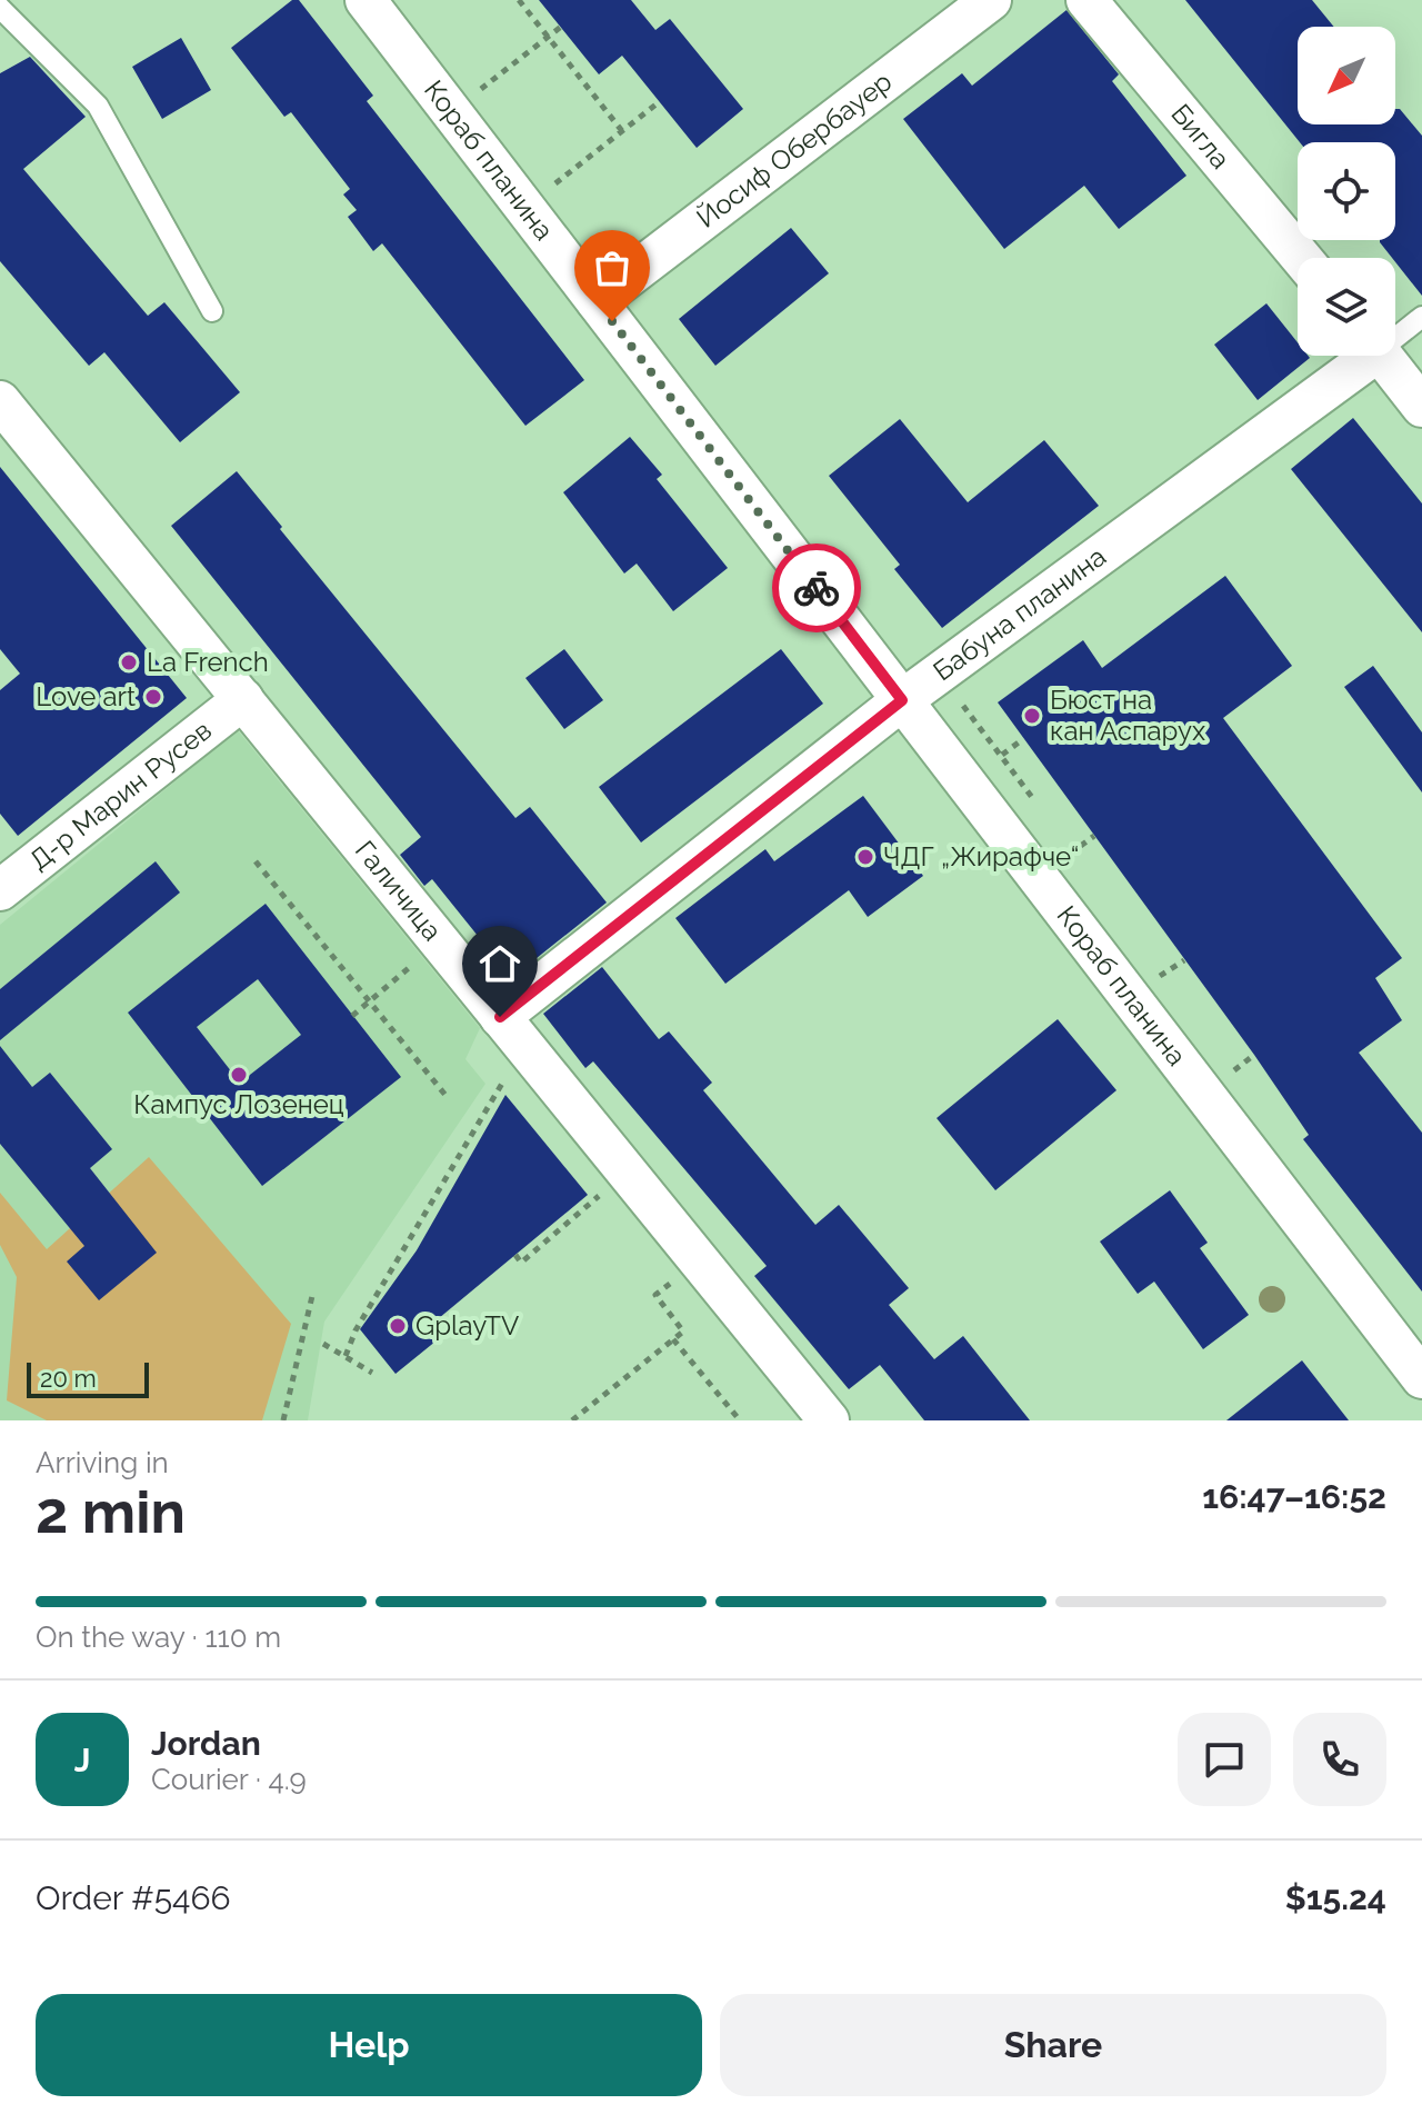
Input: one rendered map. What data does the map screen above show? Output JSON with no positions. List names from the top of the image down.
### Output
{
  "streets": {
    "street": [
      "Бигла",
      "Йосиф Обербауер",
      "Кораб планина",
      "Бабуна планина",
      "Д-р Марин Русев",
      "Галичица"
    ]
  },
  "crossings": [
    ["Йосиф Обербауер", "Кораб планина"],
    ["Кораб планина", "Бабуна планина"],
    ["Бабуна планина", "Галичица"],
    ["Д-р Марин Русев", "Галичица"]
  ],
  "places": [
    "La French",
    "Love art",
    "Бюст на кан Аспарух",
    "ЧДГ „Жирафче“",
    "Кампус Лозенец",
    "GplayTV"
  ],
  "scale_bar": "20 m",
  "north": "bottom left",
  "page": {
    "scale": "20 m",
    "heading": ["2 min", "Arriving in", "16:47–16:52"],
    "panel": [
      "Jordan",
      "Courier · 4.9",
      "Order #5466",
      "$15.24"
    ],
    "bar": "On the way · 110 m",
    "round": "J",
    "buttons": ["Help", "Share"]
  }
}
